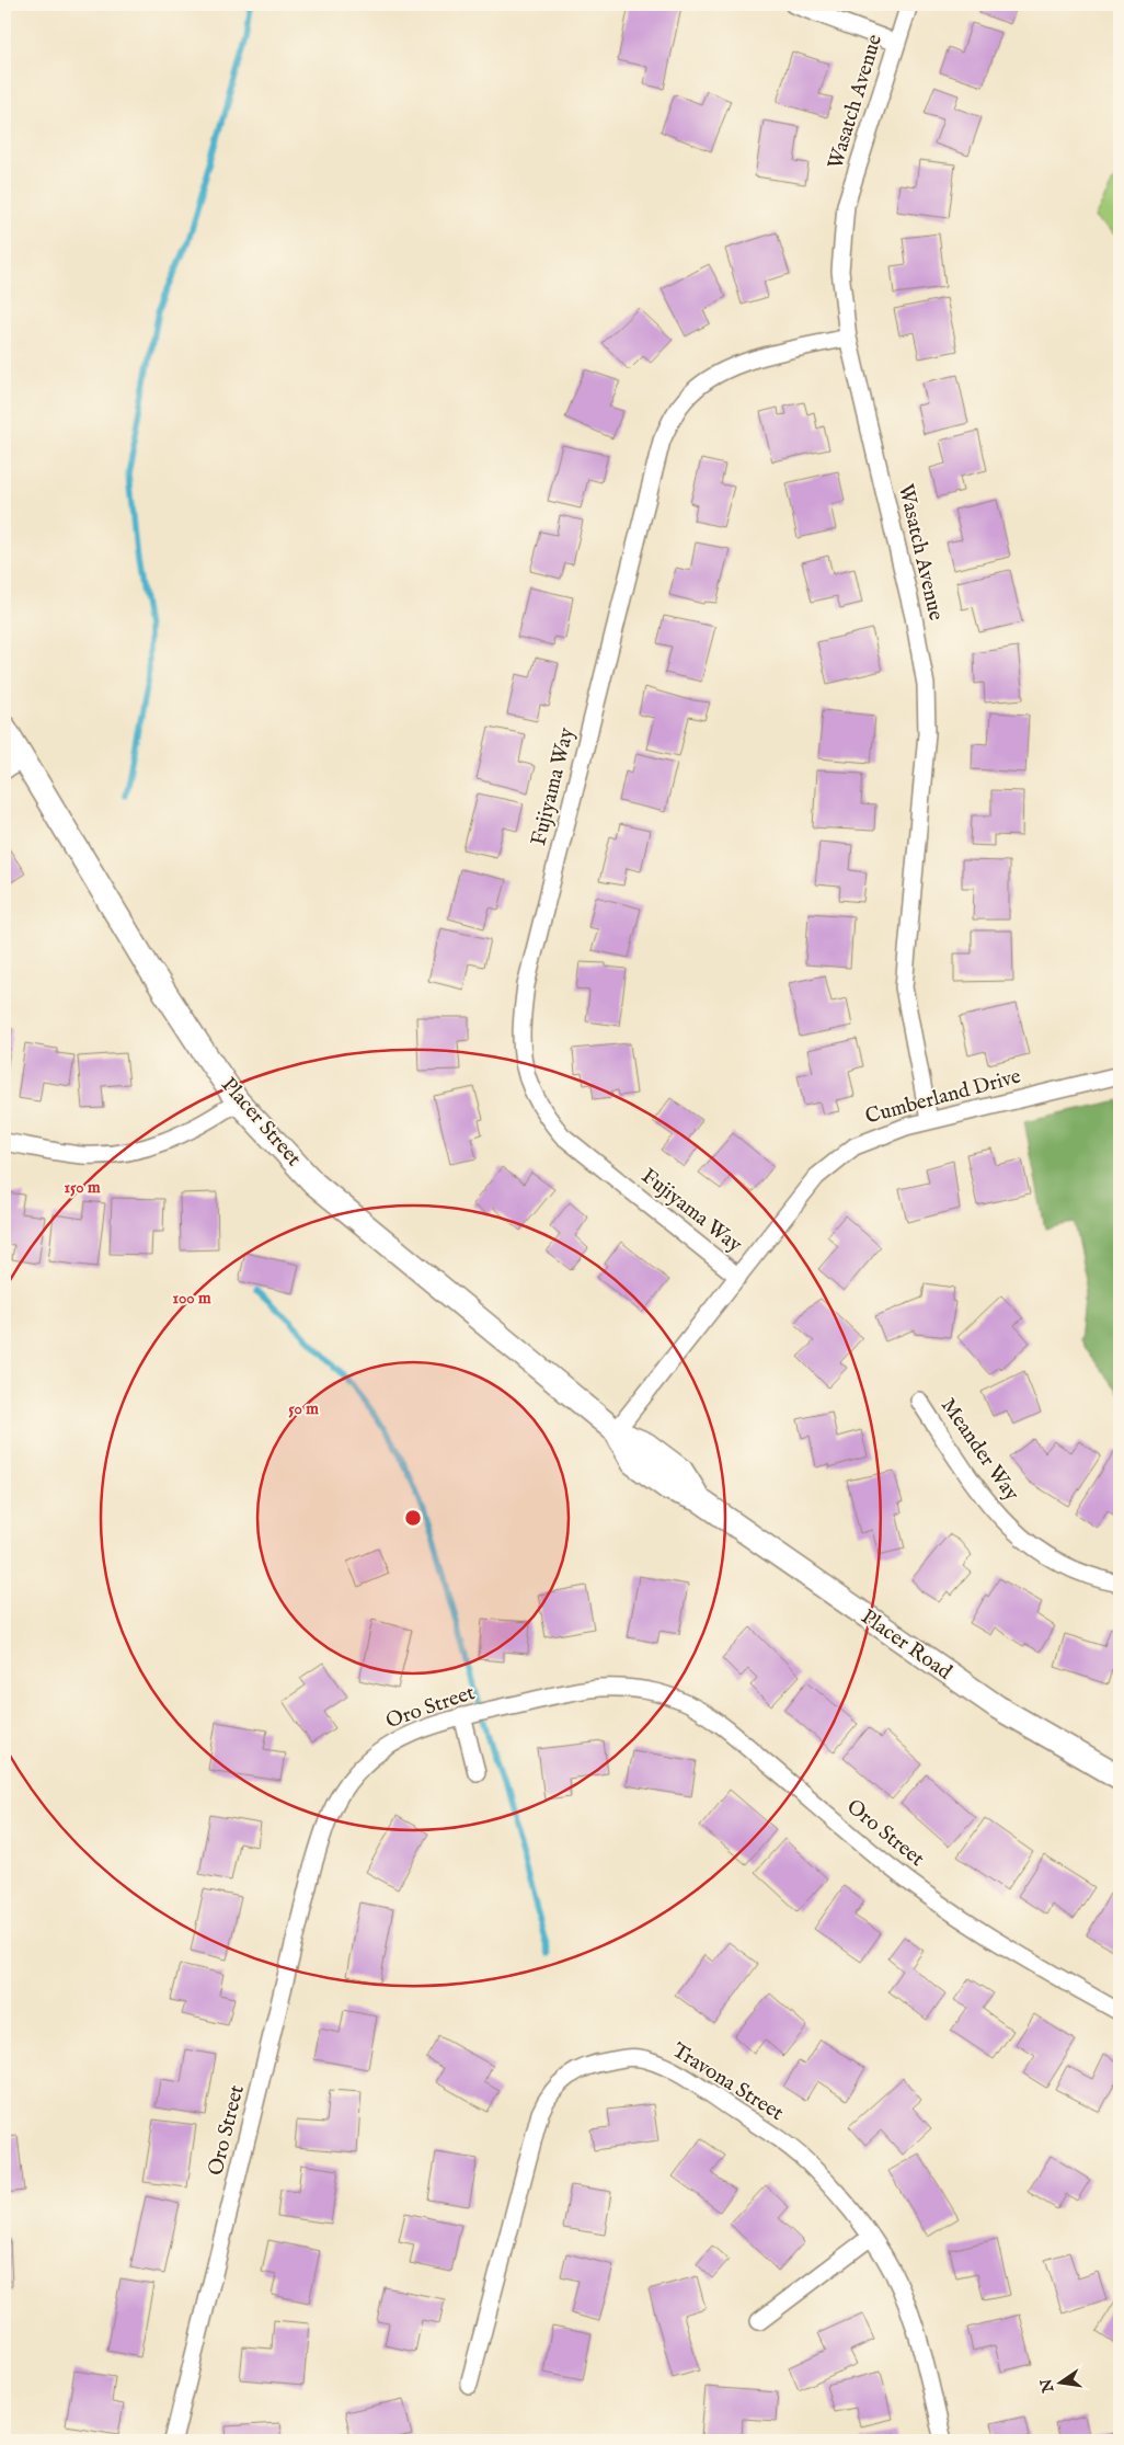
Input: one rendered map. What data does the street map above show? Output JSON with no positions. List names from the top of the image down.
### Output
{
  "streets": {
    "main road": ["Placer Street", "Placer Road"],
    "street": [
      "Wasatch Avenue",
      "Fujiyama Way",
      "Cumberland Drive",
      "Meander Way",
      "Oro Street",
      "Travona Street"
    ]
  },
  "crossings": [
    ["Wasatch Avenue", "Fujiyama Way"],
    ["Wasatch Avenue", "Cumberland Drive"],
    ["Fujiyama Way", "Cumberland Drive"],
    ["Cumberland Drive", "Placer Street"],
    ["Cumberland Drive", "Placer Road"],
    ["Placer Street", "Placer Road"]
  ],
  "north": "left",
  "rings": ["150 m", "100 m", "50 m"]
}
